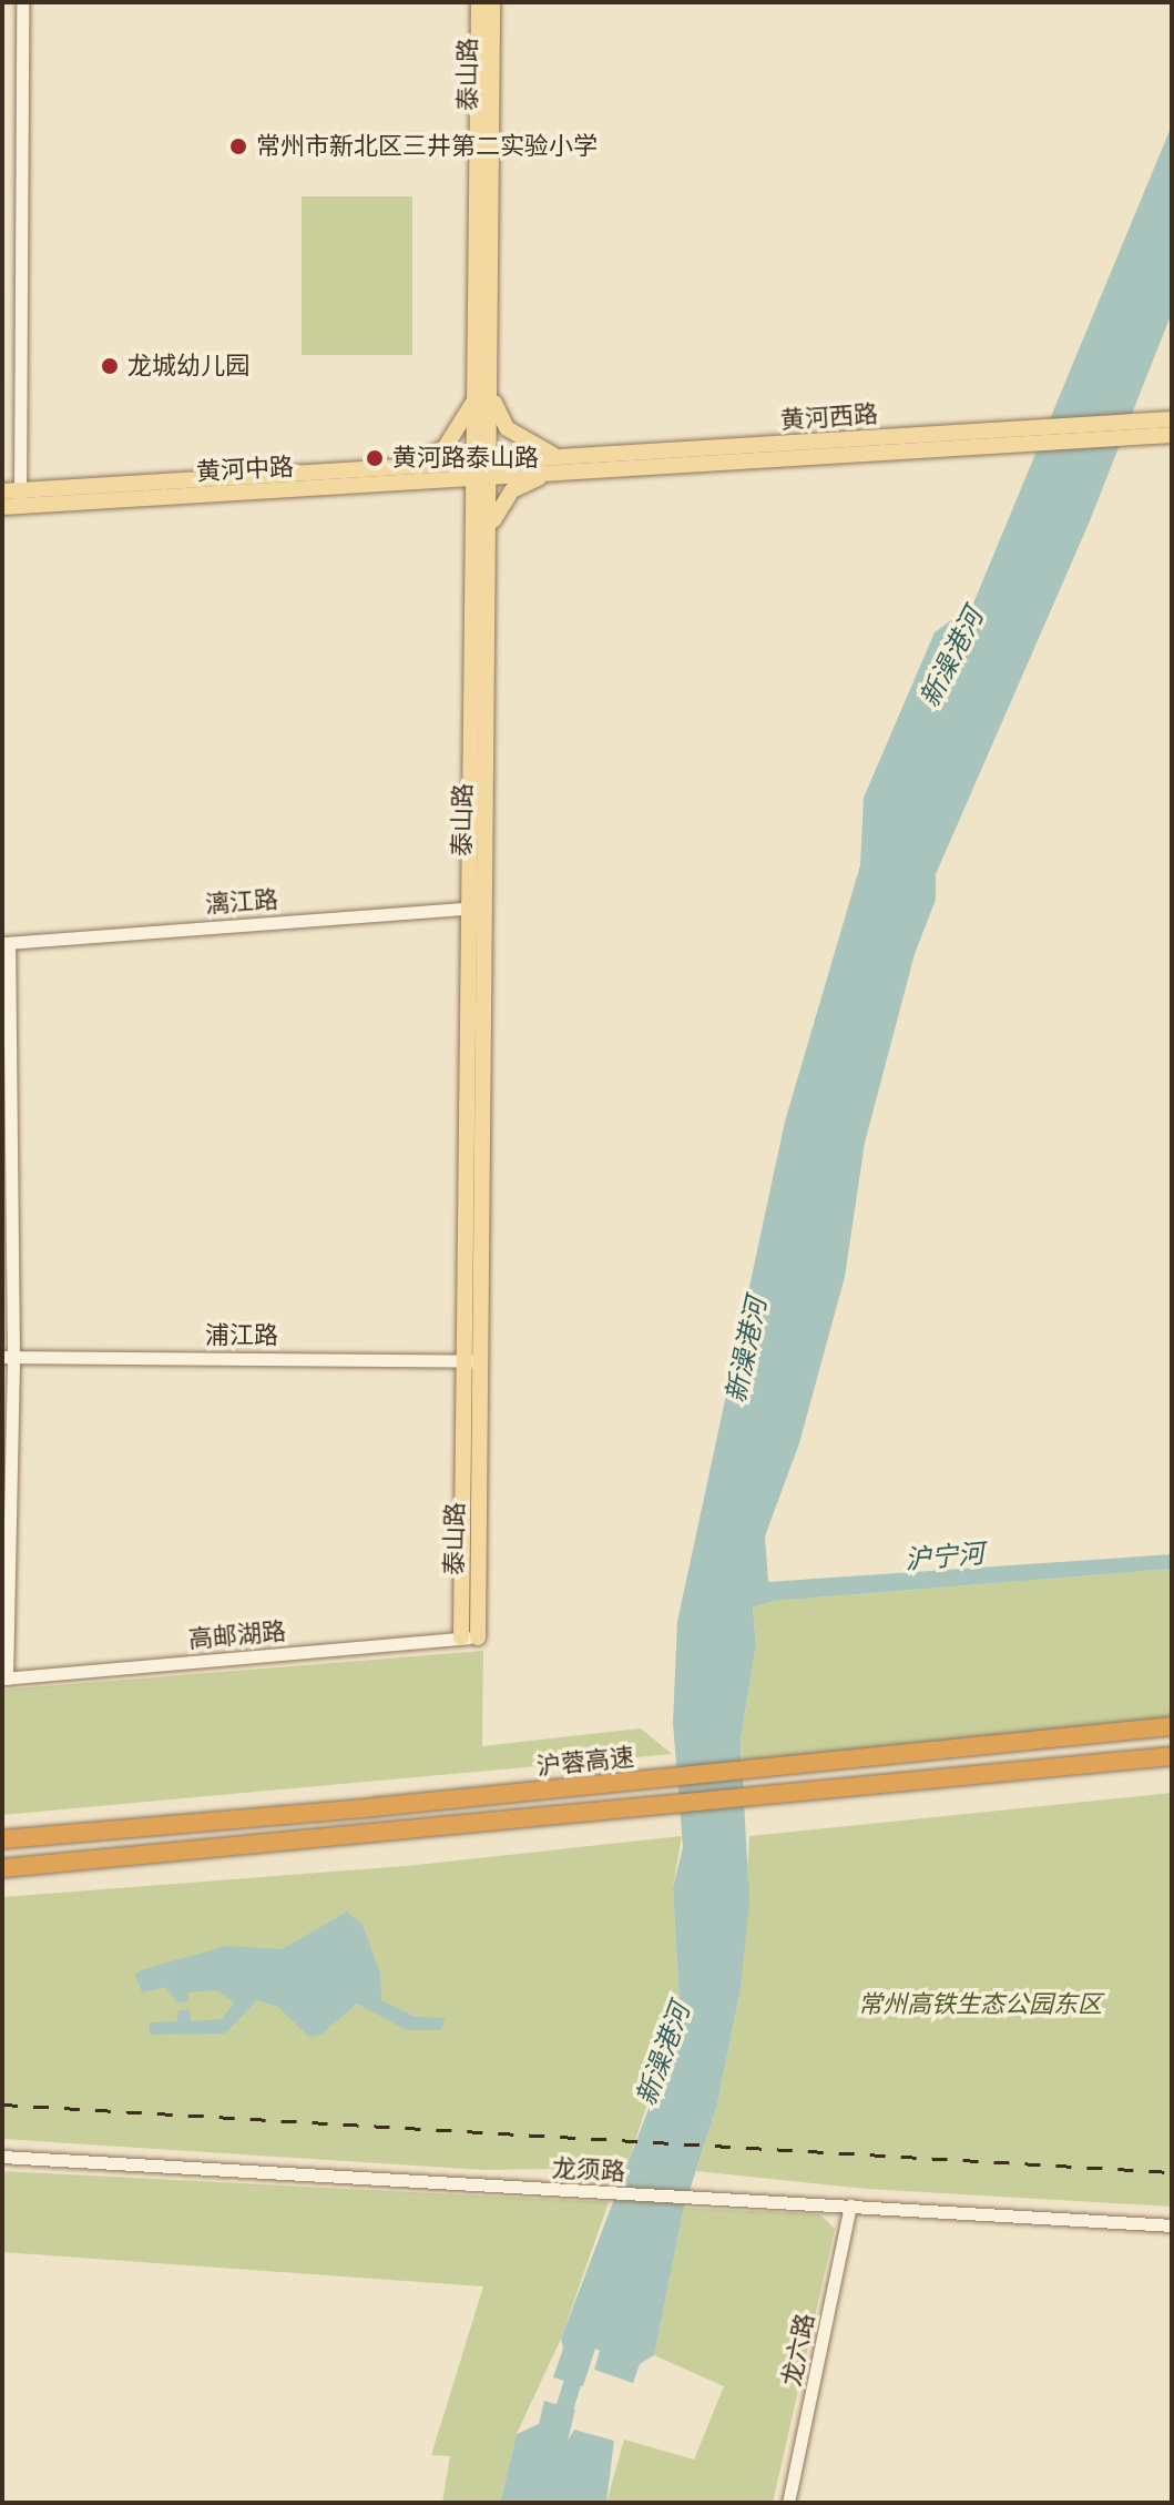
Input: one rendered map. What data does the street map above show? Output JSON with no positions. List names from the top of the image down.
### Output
{
  "streets": {
    "highway": ["沪蓉高速"],
    "main road": ["泰山路", "黄河西路", "黄河中路"],
    "street": [
      "漓江路",
      "浦江路",
      "高邮湖路",
      "龙须路",
      "龙六路"
    ]
  },
  "crossings": [
    ["泰山路", "黄河西路"],
    ["泰山路", "黄河中路"],
    ["泰山路", "漓江路"],
    ["泰山路", "浦江路"],
    ["泰山路", "高邮湖路"],
    ["黄河西路", "黄河中路"],
    ["龙须路", "龙六路"]
  ],
  "water": ["新澡港河", "沪宁河"],
  "parks": ["常州高铁生态公园东区"],
  "places": ["常州市新北区三井第二实验小学", "龙城幼儿园", "黄河路泰山路"]
}
